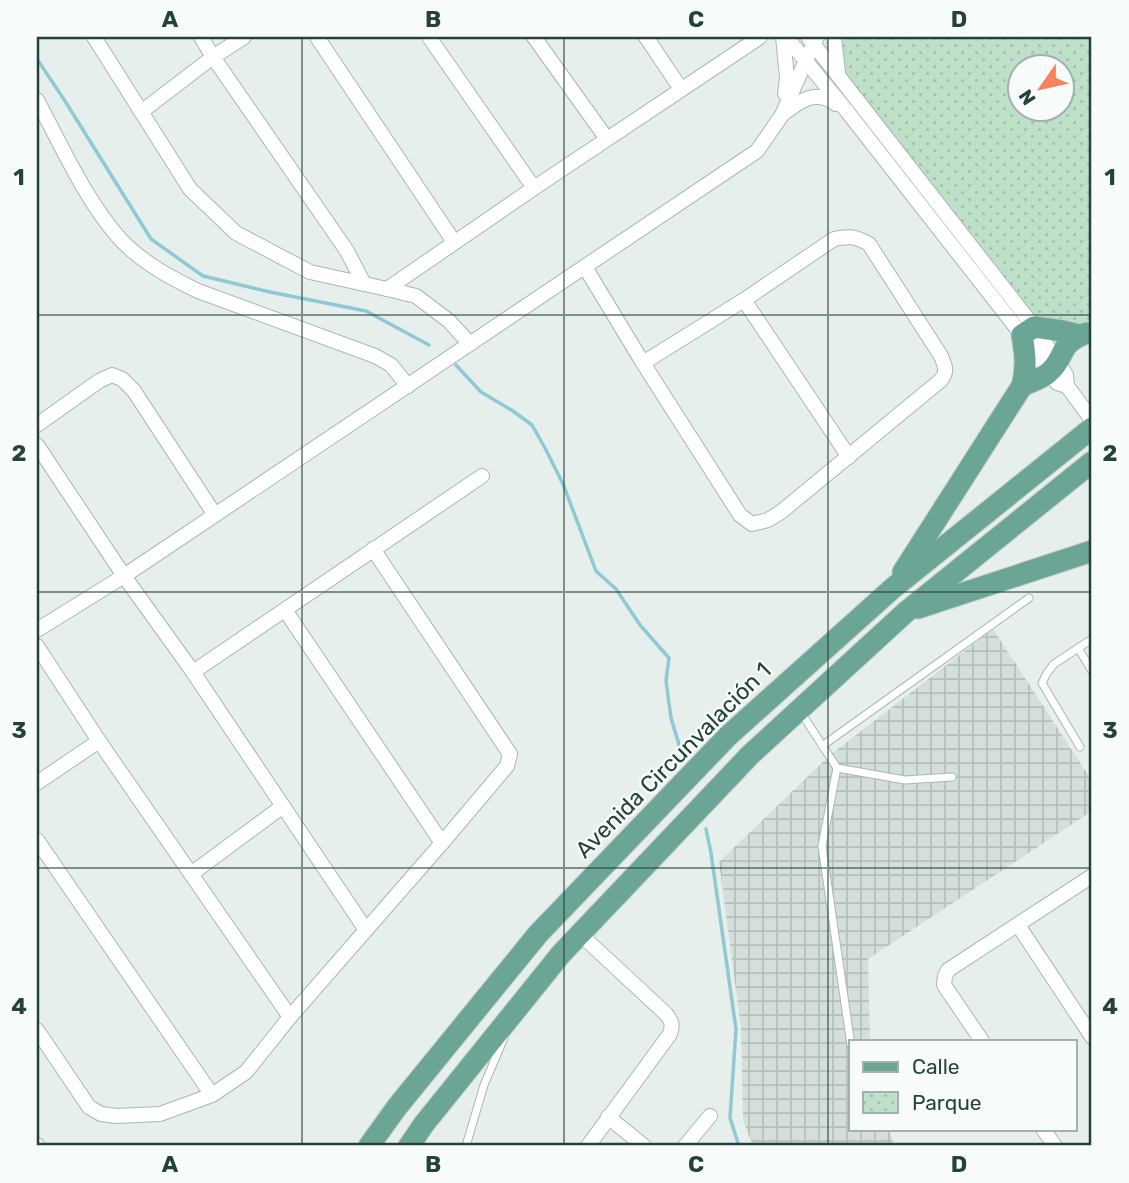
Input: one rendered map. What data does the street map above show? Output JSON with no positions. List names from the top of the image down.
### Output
{
  "streets": {
    "main road": ["Avenida Circunvalación 1"]
  },
  "legend": ["Calle", "Parque"],
  "north": "bottom left",
  "grid": {
    "columns": [
      "A",
      "B",
      "C",
      "D"
    ],
    "rows": [
      "1",
      "2",
      "3",
      "4"
    ]
  }
}
